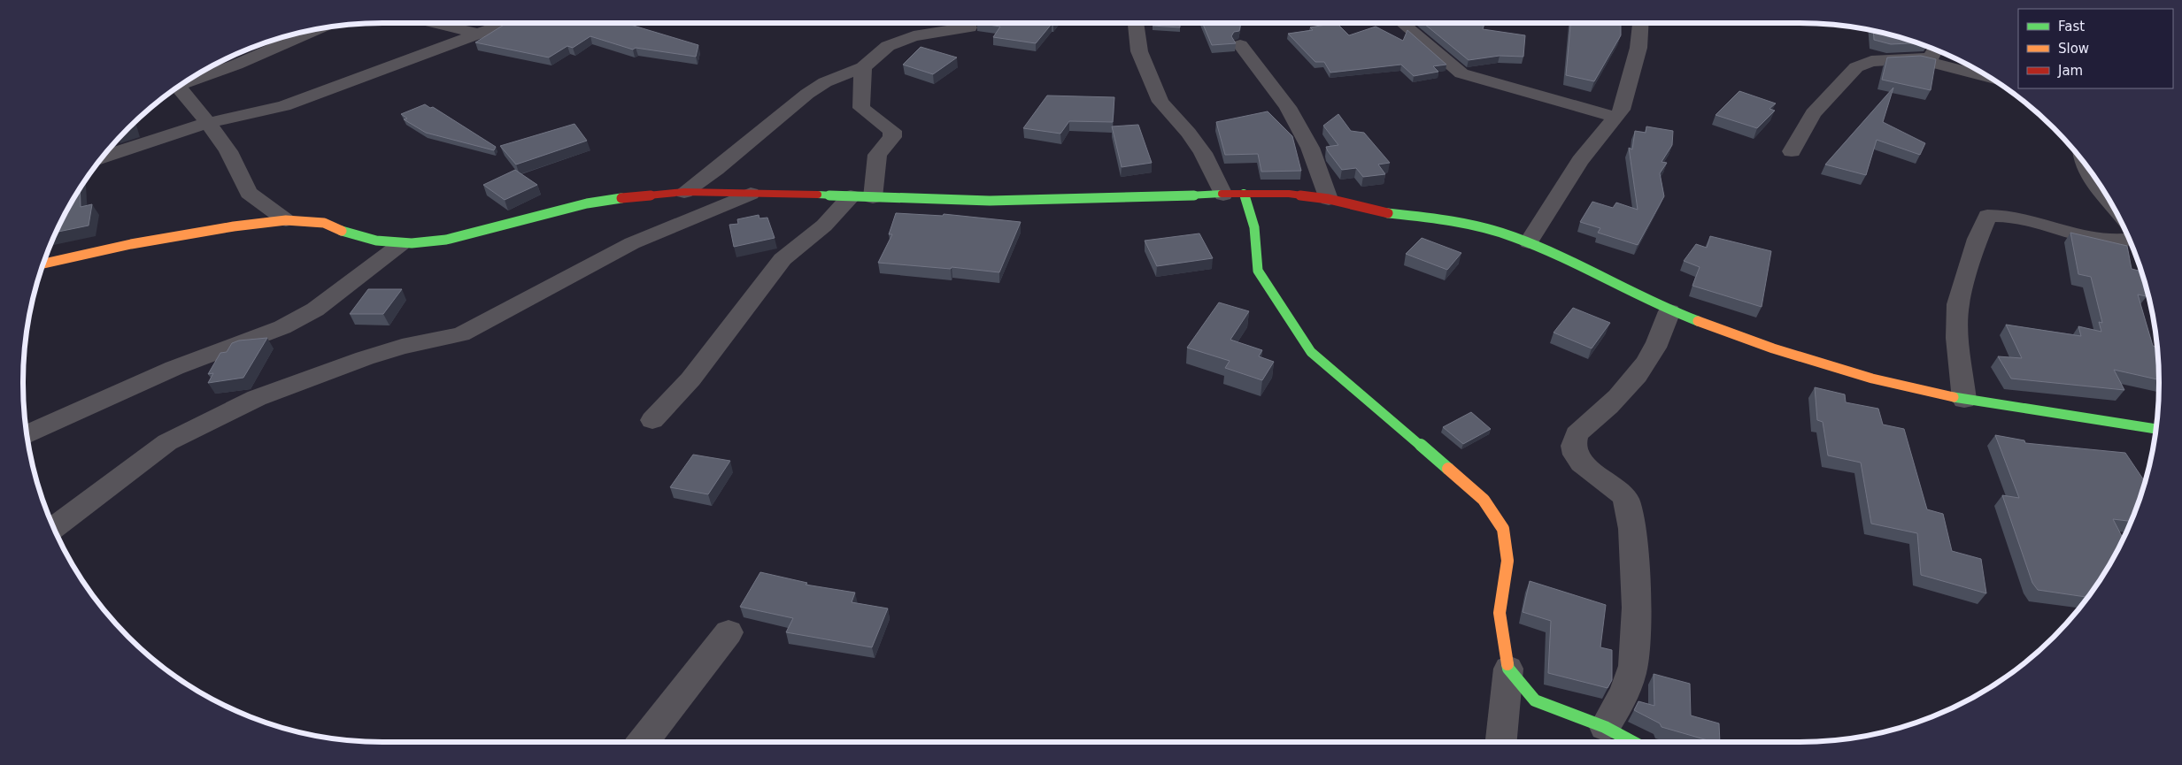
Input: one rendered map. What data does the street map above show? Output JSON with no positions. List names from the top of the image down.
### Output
{
  "legend": ["Fast", "Slow", "Jam"]
}
